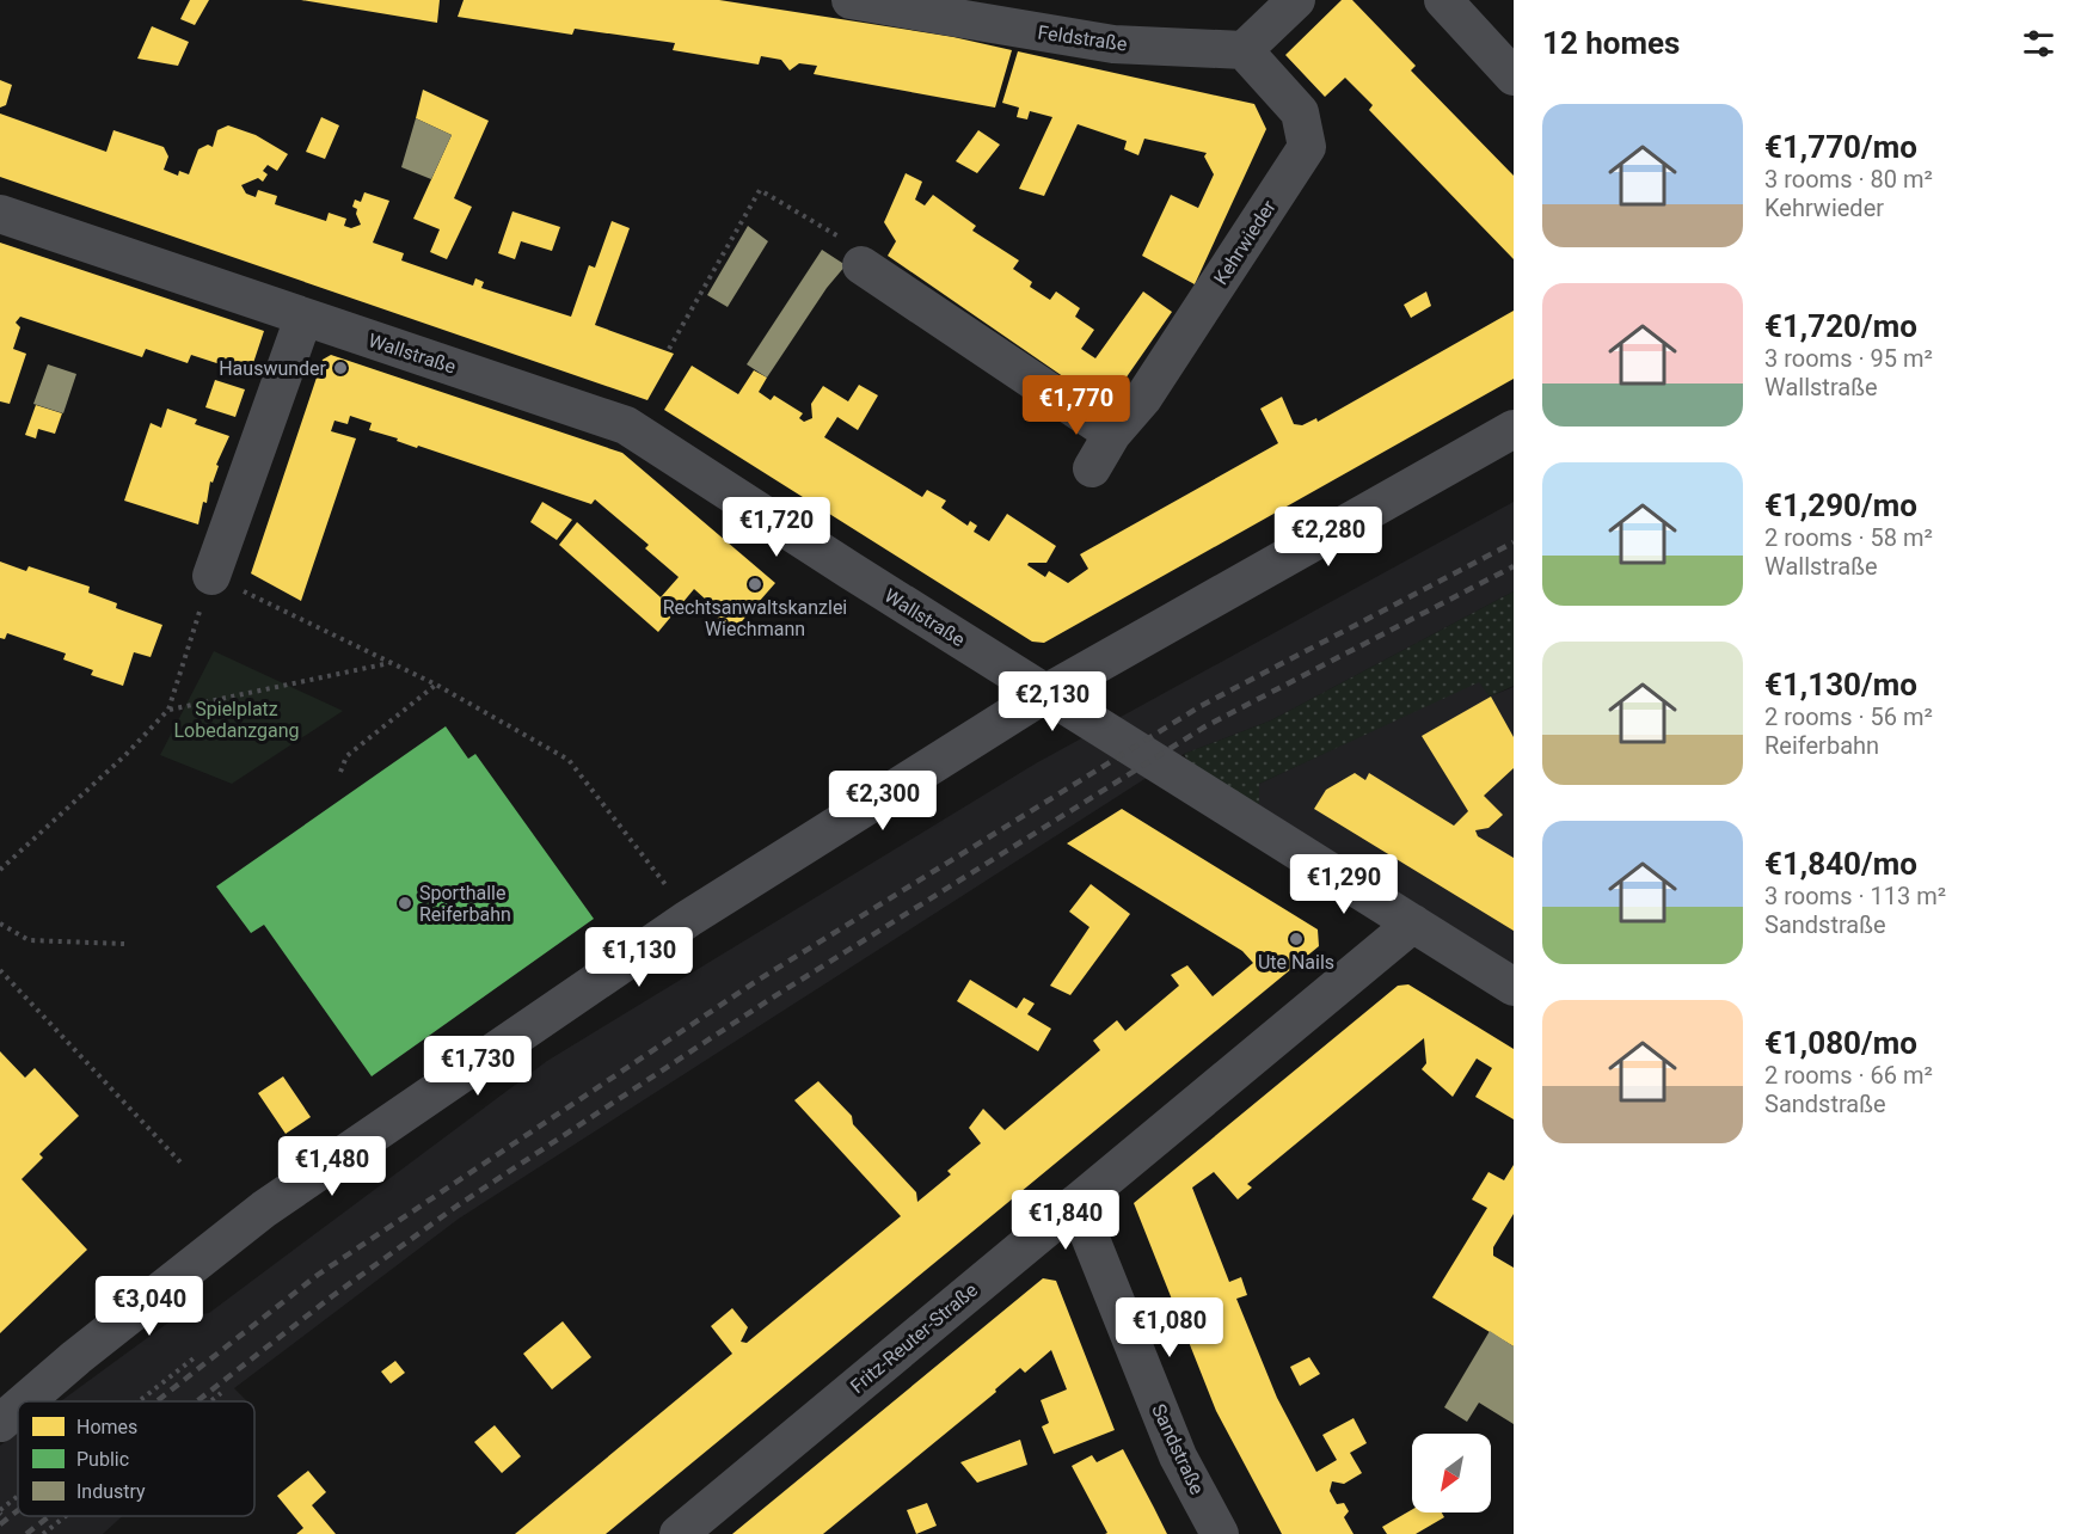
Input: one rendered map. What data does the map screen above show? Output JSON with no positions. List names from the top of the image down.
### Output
{
  "streets": {
    "street": [
      "Feldstraße",
      "Kehrwieder",
      "Wallstraße",
      "Fritz-Reuter-Straße",
      "Sandstraße"
    ]
  },
  "crossings": [
    ["Feldstraße", "Kehrwieder"],
    ["Wallstraße", "Fritz-Reuter-Straße"],
    ["Fritz-Reuter-Straße", "Sandstraße"]
  ],
  "parks": ["Spielplatz Lobedanzgang"],
  "places": [
    "Hauswunder",
    "Rechtsanwaltskanzlei Wiechmann",
    "Sporthalle Reiferbahn",
    "Ute Nails"
  ],
  "legend": ["Homes", "Public", "Industry"],
  "north": "bottom left",
  "page": {
    "heading": "12 homes",
    "list": [
      {
        "name": "€1,770/mo",
        "note": "3 rooms · 80 m² · Kehrwieder"
      },
      {
        "name": "€1,720/mo",
        "note": "3 rooms · 95 m² · Wallstraße"
      },
      {
        "name": "€1,290/mo",
        "note": "2 rooms · 58 m² · Wallstraße"
      },
      {
        "name": "€1,130/mo",
        "note": "2 rooms · 56 m² · Reiferbahn"
      },
      {
        "name": "€1,840/mo",
        "note": "3 rooms · 113 m² · Sandstraße"
      },
      {
        "name": "€1,080/mo",
        "note": "2 rooms · 66 m² · Sandstraße"
      }
    ],
    "price": [
      "€1,770",
      "€1,720",
      "€2,280",
      "€2,130",
      "€2,300",
      "€1,290",
      "€1,130",
      "€1,730",
      "€1,480",
      "€1,840",
      "€3,040",
      "€1,080"
    ]
  }
}
